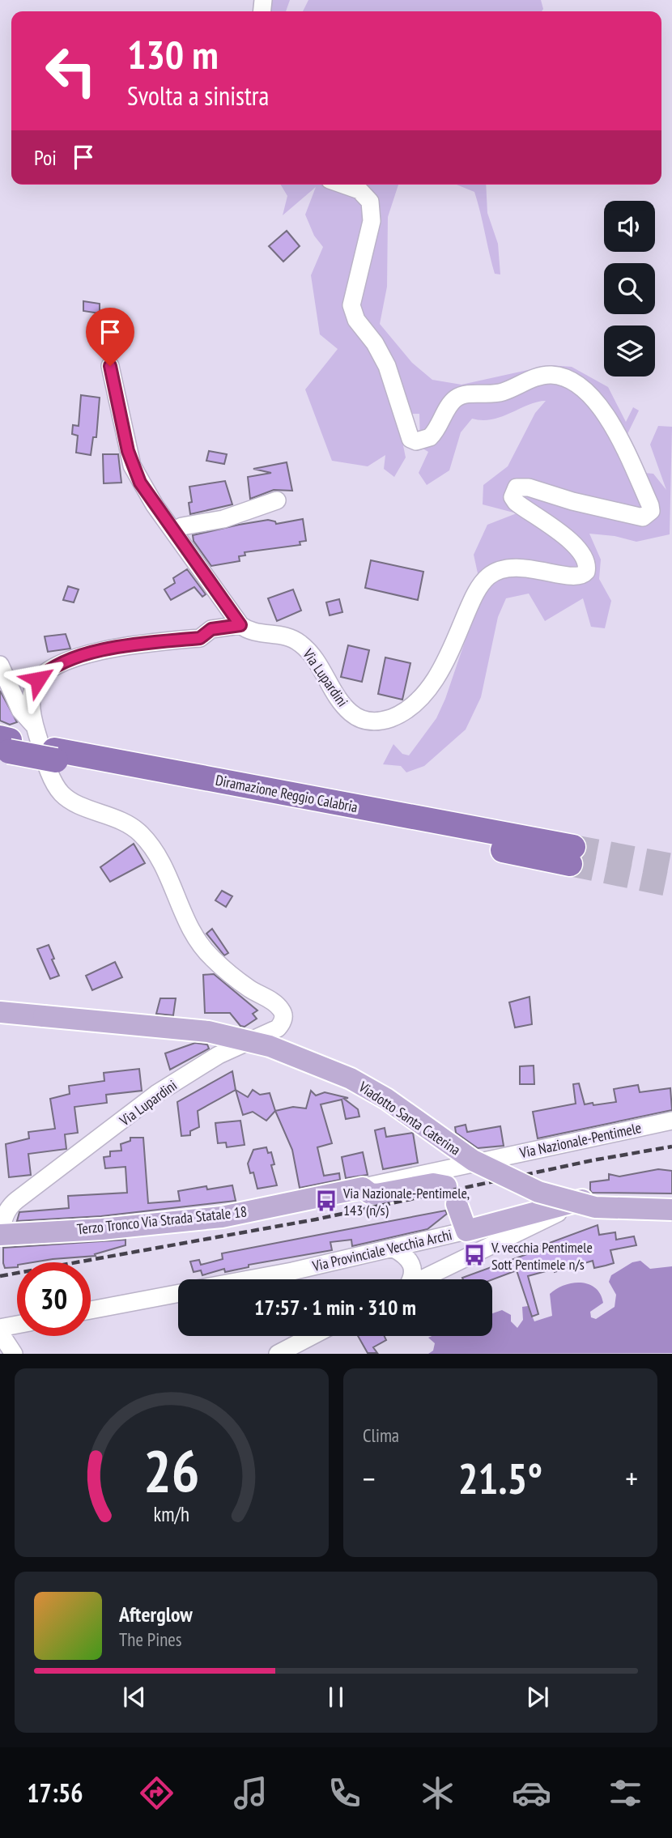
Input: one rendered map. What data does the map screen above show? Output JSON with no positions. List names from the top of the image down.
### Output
{
  "streets": {
    "highway": ["Diramazione Reggio Calabria"],
    "main road": ["Viadotto Santa Caterina", "Terzo Tronco Via Strada Statale 18"],
    "street": ["Via Lupardini", "Via Nazionale-Pentimele", "Via Provinciale Vecchia Archi"]
  },
  "crossings": [
    ["Via Lupardini", "Terzo Tronco Via Strada Statale 18"],
    ["Via Nazionale-Pentimele", "Terzo Tronco Via Strada Statale 18"]
  ],
  "places": {
    "bus stop": ["Via Nazionale-Pentimele, 143 (n/s)", "V. vecchia Pentimele Sott Pentimele n/s"]
  },
  "page": {
    "turn": ["130 m", "Svolta a sinistra"],
    "then": "Poi",
    "limit": "30",
    "trip": "17:57 · 1 min · 310 m",
    "tile": "Clima",
    "heat": ["−", "21.5°", "+"],
    "song": ["Afterglow", "The Pines"],
    "tabs": "17:56",
    "gauge": ["26", "km/h"]
  }
}
